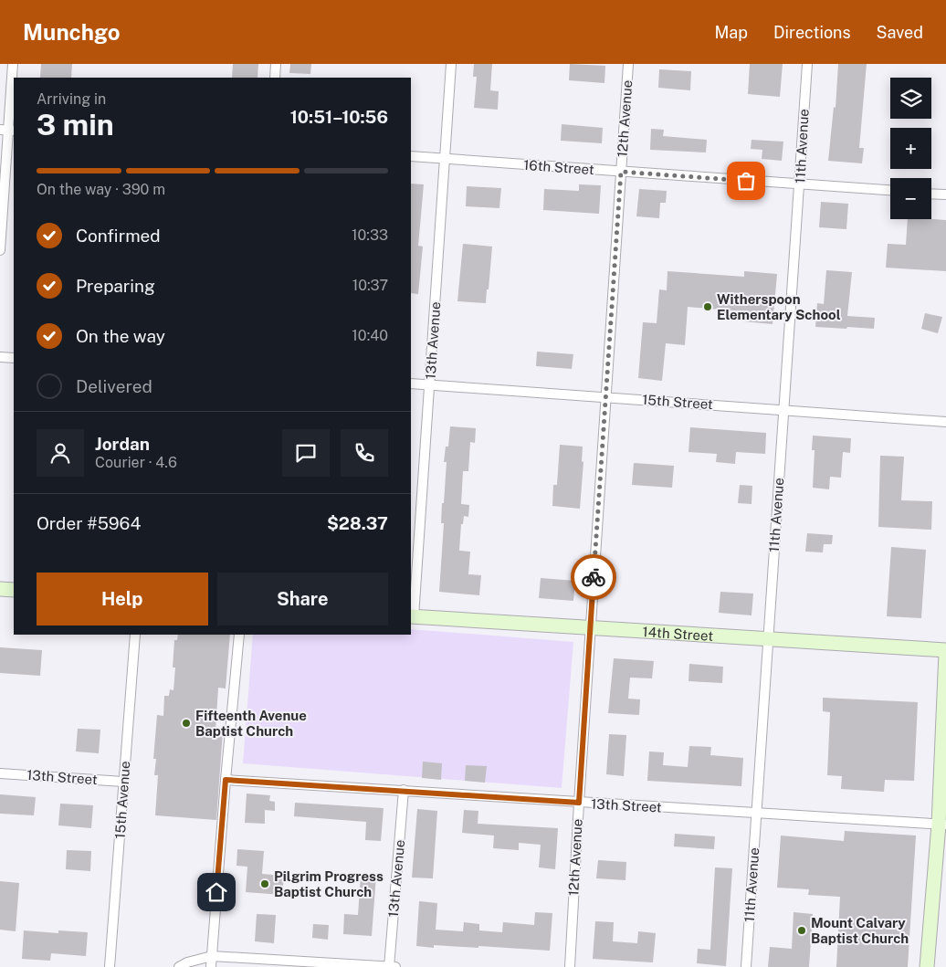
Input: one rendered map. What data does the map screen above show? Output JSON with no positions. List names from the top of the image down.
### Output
{
  "streets": {
    "main road": ["14th Street"],
    "street": [
      "12th Avenue",
      "11th Avenue",
      "16th Street",
      "13th Avenue",
      "15th Street",
      "13th Street",
      "15th Avenue"
    ]
  },
  "crossings": [
    ["12th Avenue", "16th Street"],
    ["12th Avenue", "15th Street"],
    ["12th Avenue", "14th Street"],
    ["12th Avenue", "13th Street"],
    ["11th Avenue", "16th Street"],
    ["11th Avenue", "15th Street"],
    ["11th Avenue", "14th Street"],
    ["11th Avenue", "13th Street"],
    ["16th Street", "13th Avenue"],
    ["13th Avenue", "15th Street"],
    ["13th Avenue", "14th Street"],
    ["13th Avenue", "13th Street"],
    ["13th Street", "15th Avenue"]
  ],
  "places": [
    "Witherspoon Elementary School",
    "Fifteenth Avenue Baptist Church",
    "Pilgrim Progress Baptist Church",
    "Mount Calvary Baptist Church"
  ],
  "page": {
    "header": "Munchgo",
    "nav": ["Map", "Directions", "Saved"],
    "map_buttons": ["+", "−"],
    "heading": ["3 min", "Arriving in", "10:51–10:56"],
    "panel": [
      "Jordan",
      "Courier · 4.6",
      "Order #5964",
      "$28.37"
    ],
    "bar": "On the way · 390 m",
    "list": [
      ["Confirmed", "10:33"],
      ["Preparing", "10:37"],
      ["On the way", "10:40"],
      "Delivered"
    ],
    "buttons": ["Help", "Share"]
  }
}
